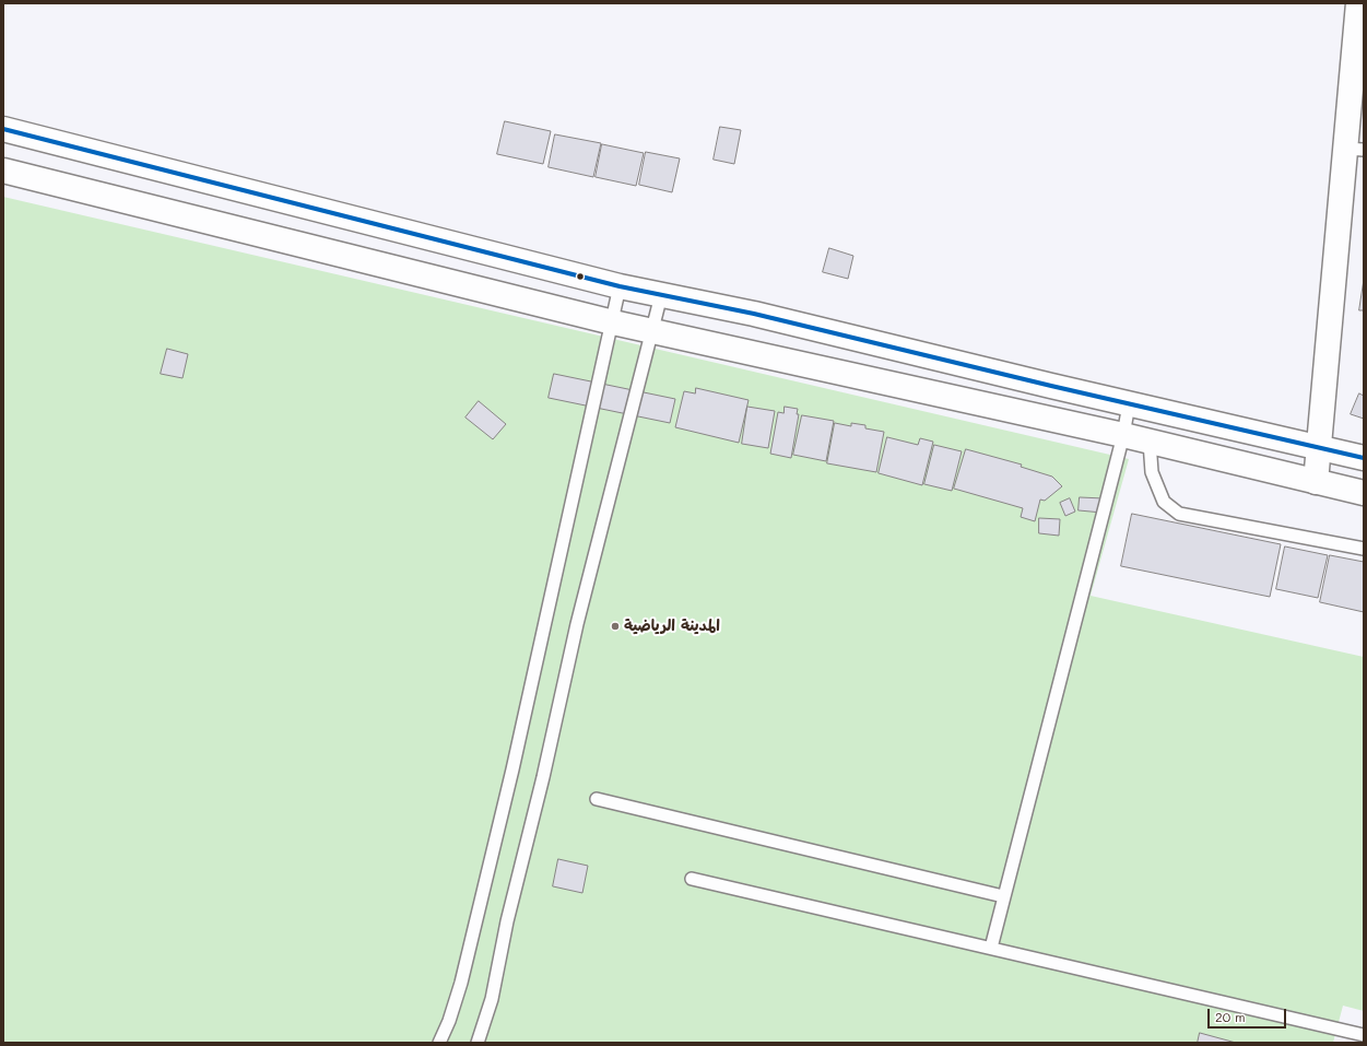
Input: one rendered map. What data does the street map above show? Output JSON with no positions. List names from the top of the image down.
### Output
{
  "places": ["المدينة الرياضية"],
  "scale_bar": "20 m"
}
